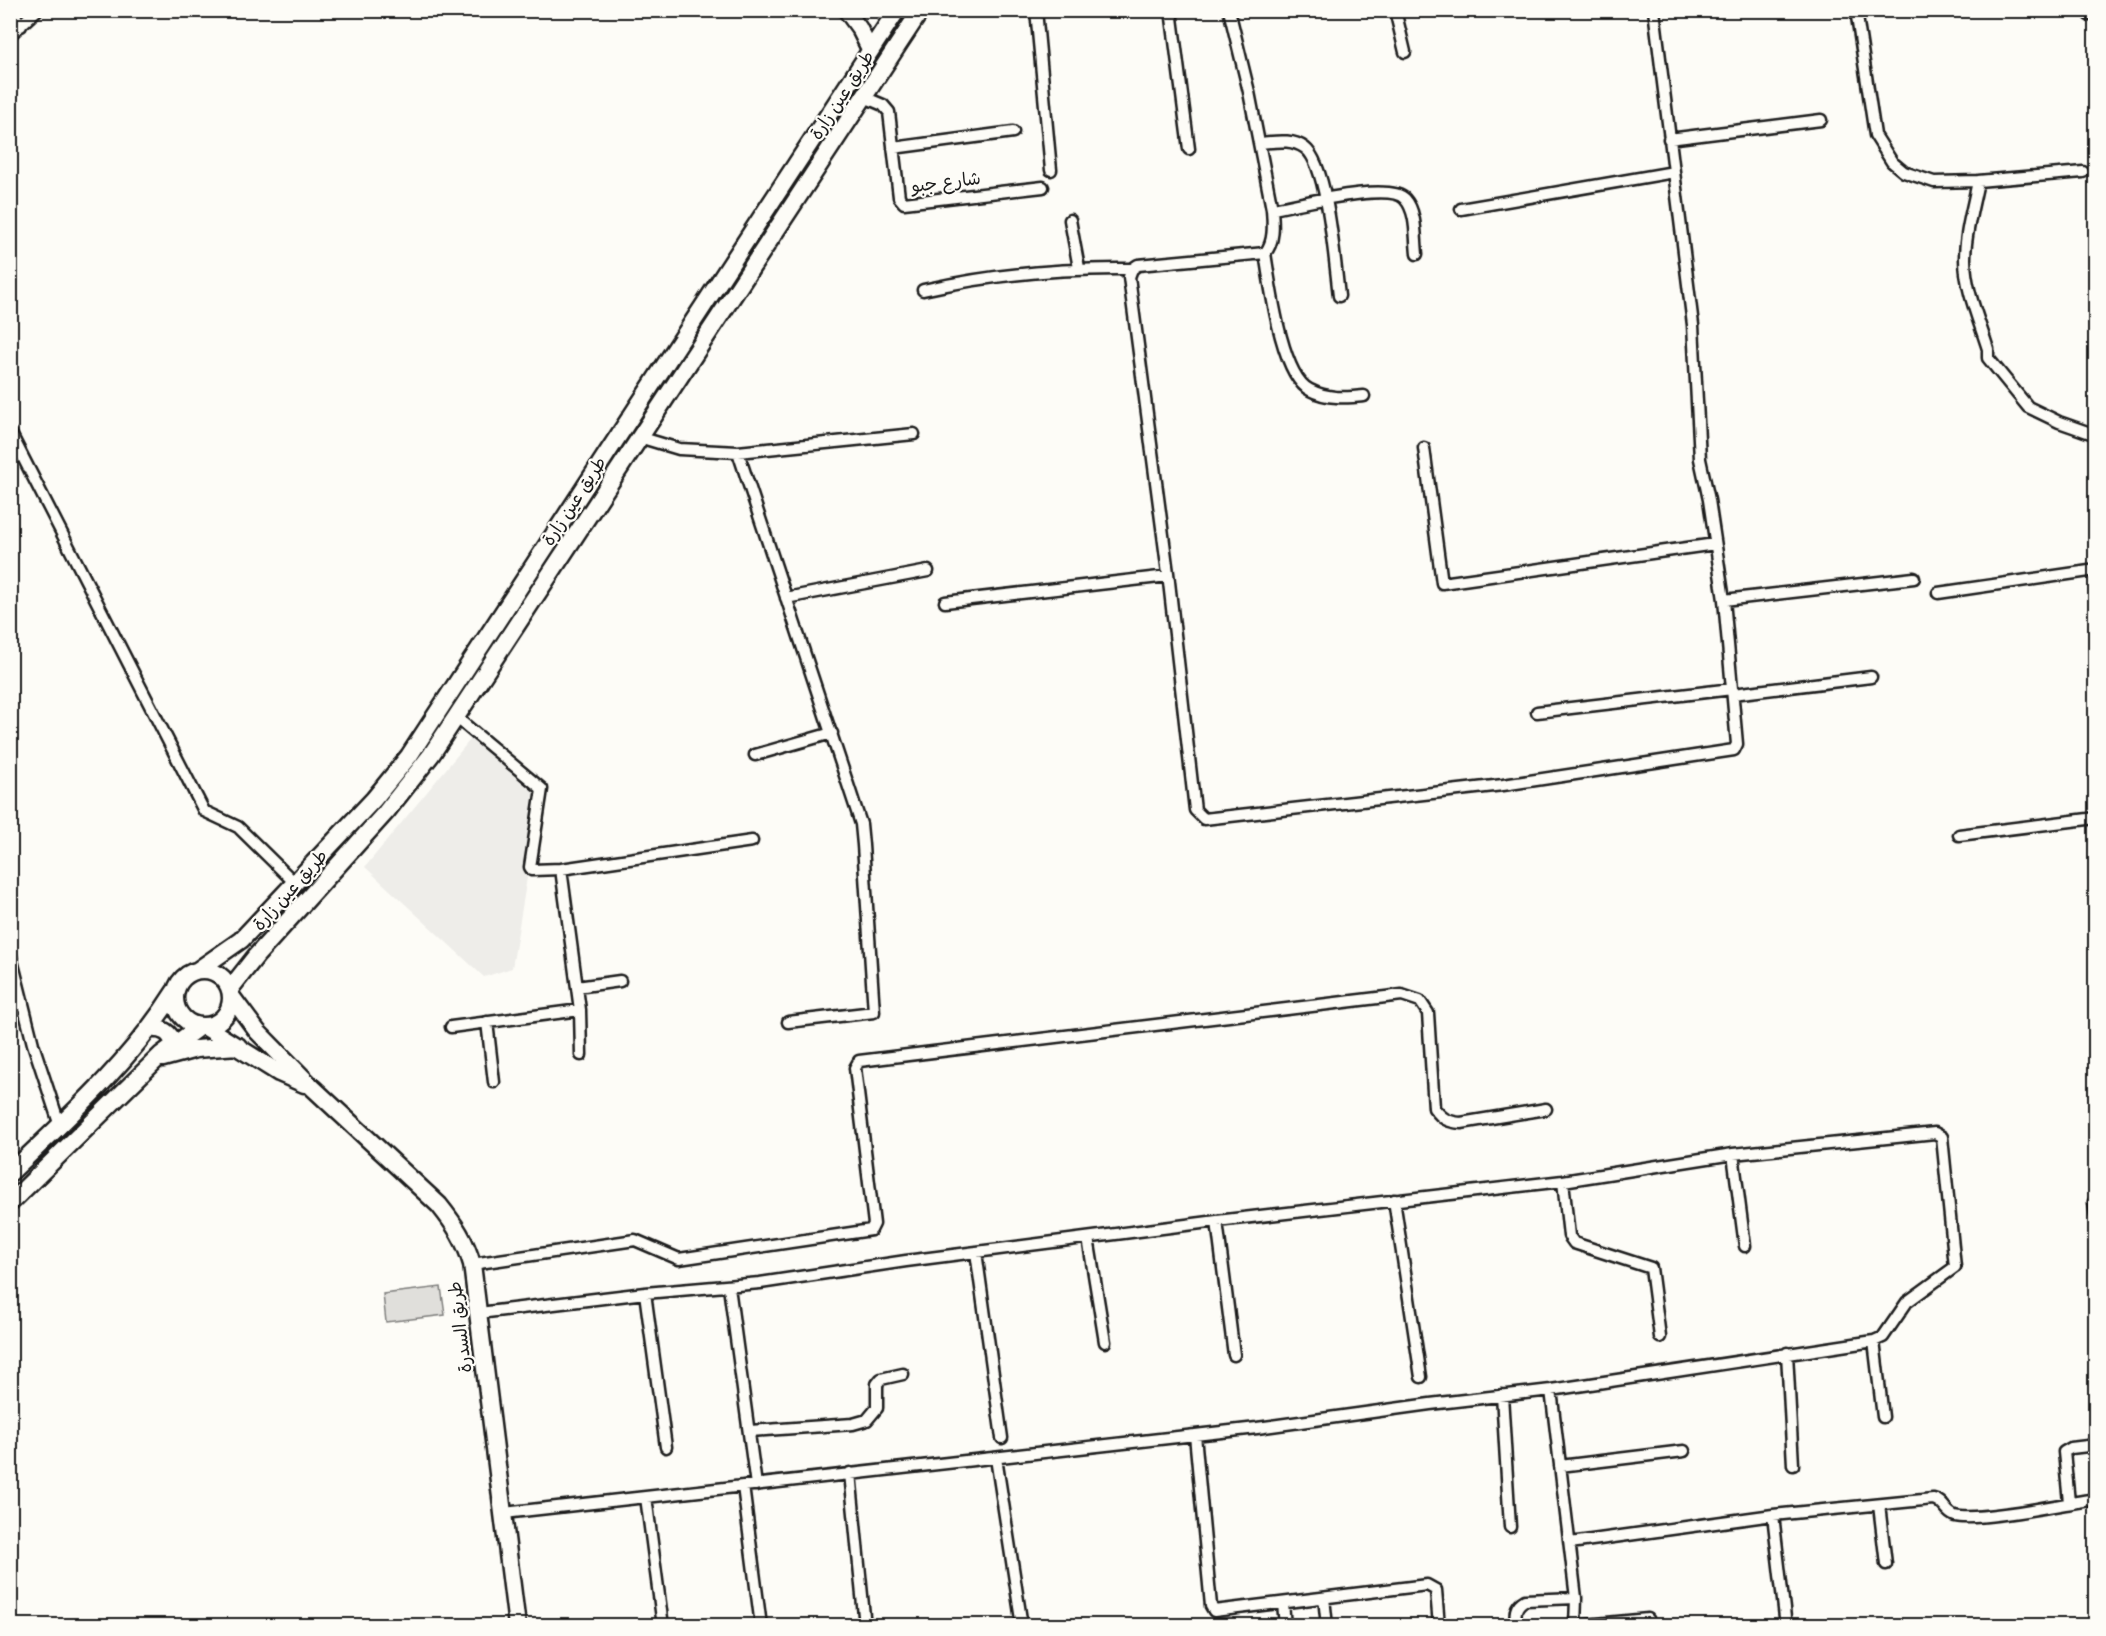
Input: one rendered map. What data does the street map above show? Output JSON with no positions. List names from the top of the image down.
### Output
{
  "streets": {
    "main road": ["طريق عين زارة", "طريق السدرة"],
    "street": ["شارع جبو"]
  },
  "crossings": [
    ["طريق عين زارة", "شارع جبو"],
    ["طريق عين زارة", "طريق السدرة"]
  ]
}
